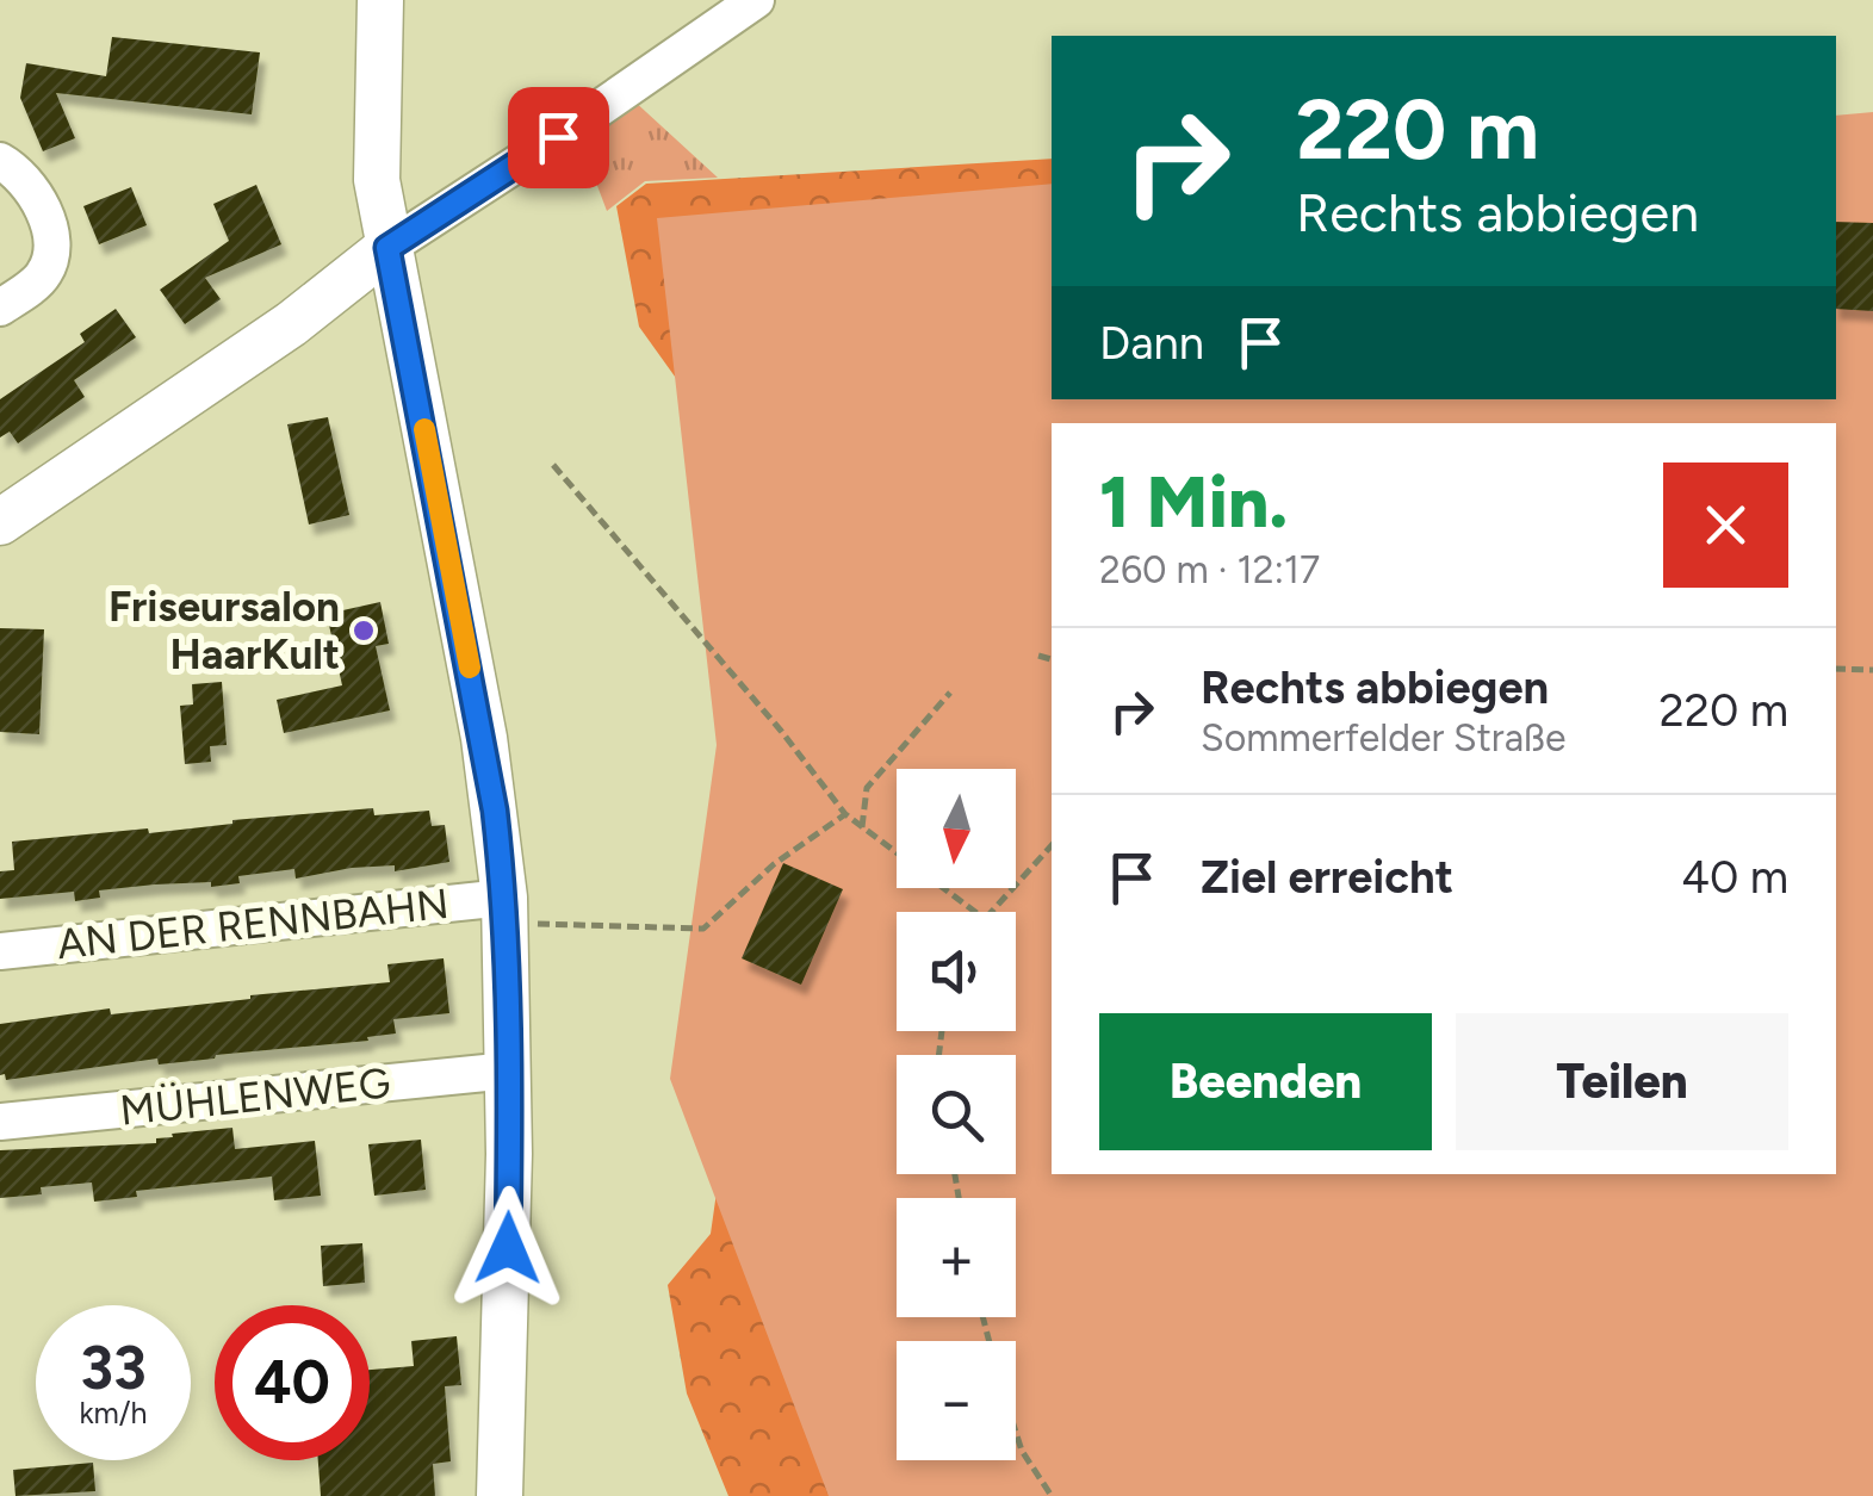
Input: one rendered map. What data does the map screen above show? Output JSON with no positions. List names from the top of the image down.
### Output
{
  "streets": {
    "street": ["AN DER RENNBAHN", "MÜHLENWEG"]
  },
  "places": ["Friseursalon HaarKult"],
  "north": "bottom",
  "page": {
    "turn": ["220 m", "Rechts abbiegen"],
    "then": "Dann",
    "heading": ["1 Min.", "260 m · 12:17"],
    "list": [
      {
        "name": "Rechts abbiegen",
        "note": "Sommerfelder Straße",
        "value": "220 m"
      },
      {
        "name": "Ziel erreicht",
        "value": "40 m"
      }
    ],
    "map_buttons": ["+", "−"],
    "buttons": ["Beenden", "Teilen"],
    "speed": "33 km/h",
    "limit": "40"
  }
}
